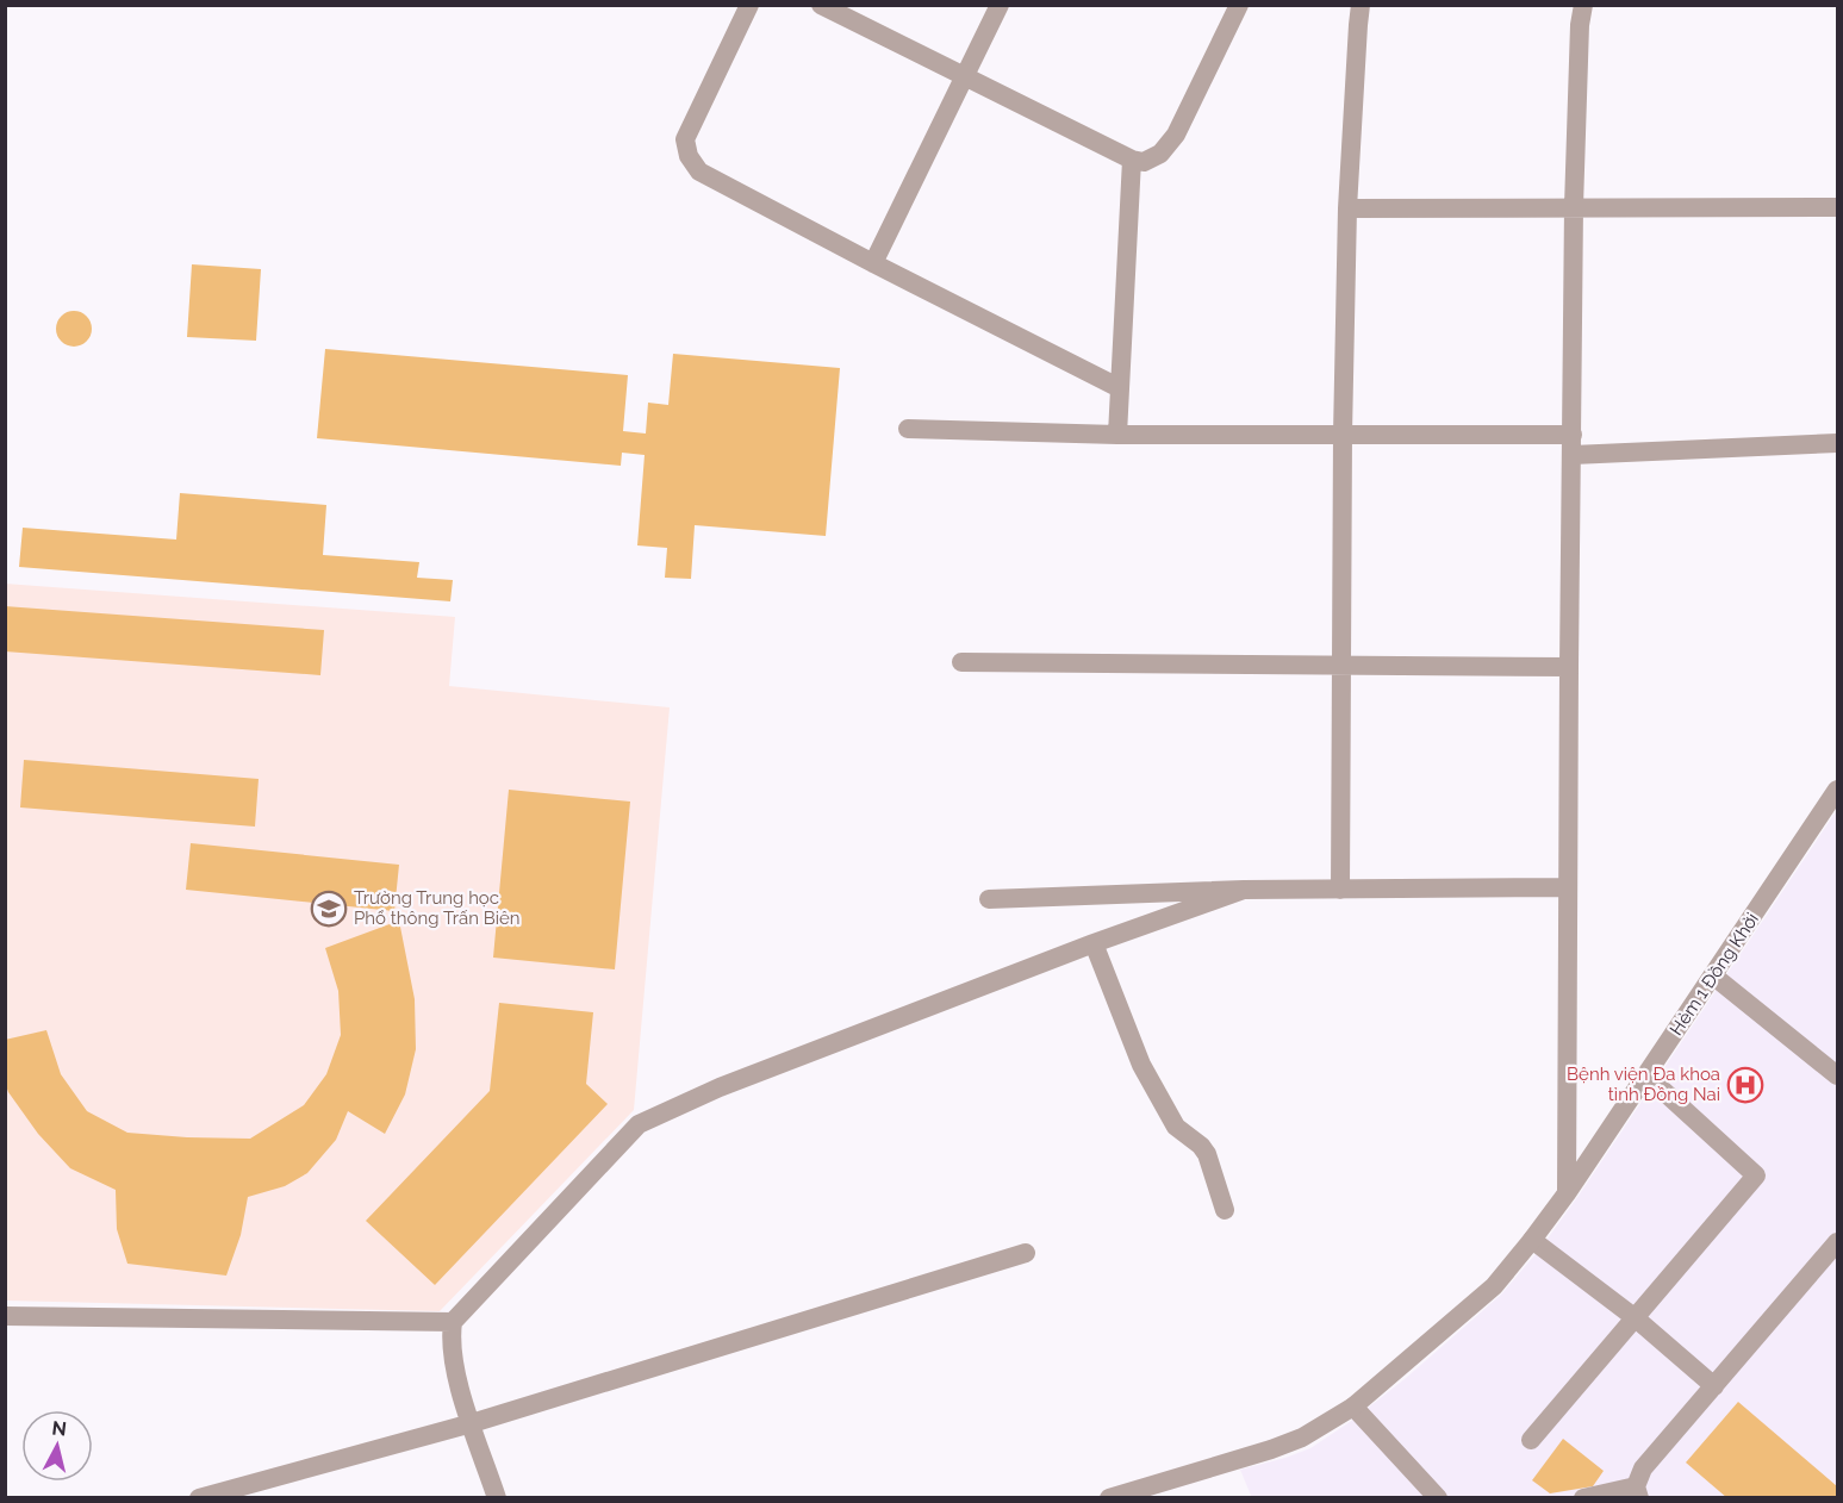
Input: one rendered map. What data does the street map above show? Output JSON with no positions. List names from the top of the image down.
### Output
{
  "streets": {
    "street": ["Hẻm 1 Đồng Khởi"]
  },
  "places": {
    "school or university": ["Trường Trung học Phổ thông Trấn Biên"],
    "hospital": ["Bệnh viện Đa khoa tỉnh Đồng Nai"]
  },
  "north": "top"
}
